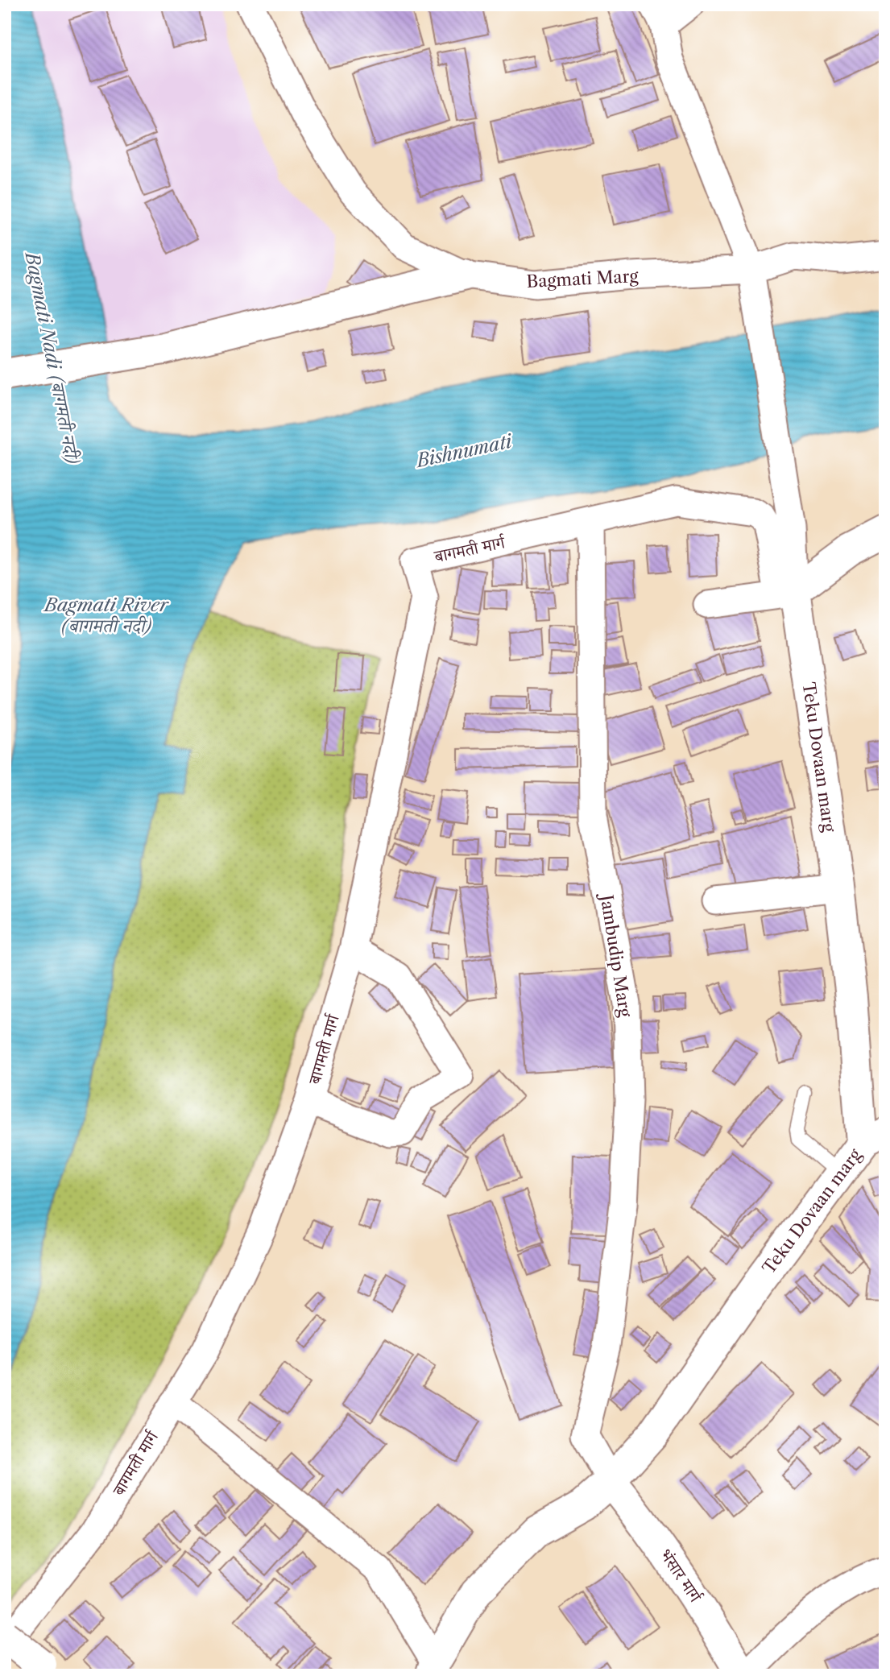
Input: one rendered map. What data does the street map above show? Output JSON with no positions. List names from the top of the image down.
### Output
{
  "streets": {
    "main road": ["Teku Dovaan marg", "भंसार मार्ग"],
    "street": ["Bagmati Marg", "बागमती मार्ग", "Jambudip Marg"]
  },
  "crossings": [
    ["बागमती मार्ग", "Jambudip Marg"],
    ["Teku Dovaan marg", "Jambudip Marg"],
    ["Teku Dovaan marg", "भंसार मार्ग"],
    ["Jambudip Marg", "भंसार मार्ग"]
  ],
  "water": ["Bagmati Nadi (बागमती नदी)", "Bishnumati", "Bagmati River (बागमती नदी)"]
}
